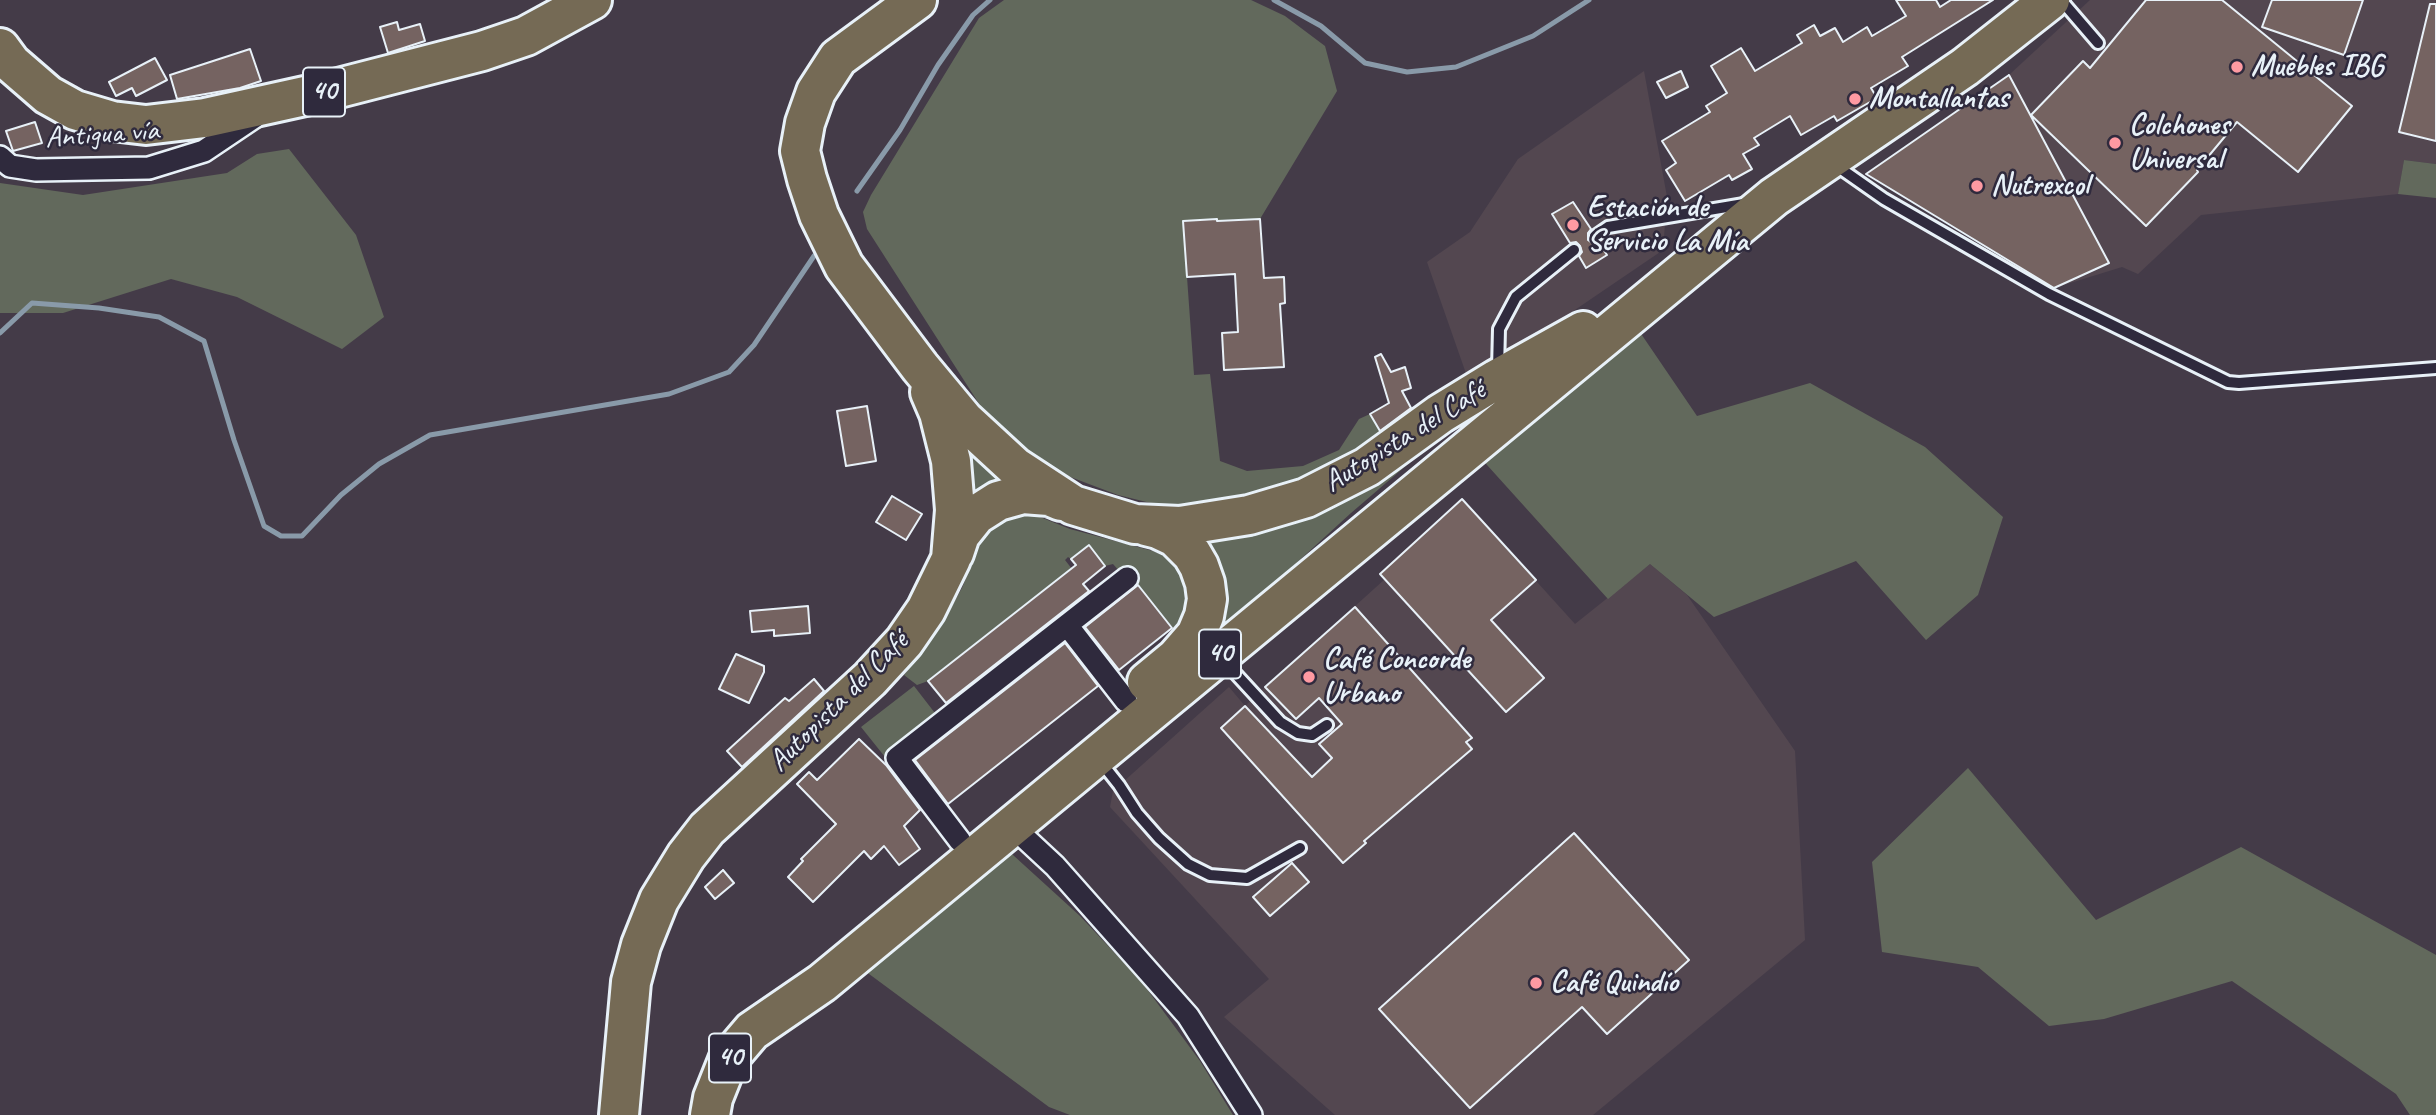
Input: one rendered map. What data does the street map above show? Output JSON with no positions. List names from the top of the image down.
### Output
{
  "streets": {
    "highway": ["40", "Autopista del Café"],
    "street": ["Antigua vía"]
  },
  "crossings": [
    ["40", "Antigua vía"],
    ["40", "Autopista del Café"]
  ],
  "places": [
    "Muebles IBG",
    "Montallantas",
    "Colchones Universal",
    "Nutrexcol",
    "Estación de Servicio La Mía",
    "Café Concorde Urbano",
    "Café Quindío"
  ]
}
